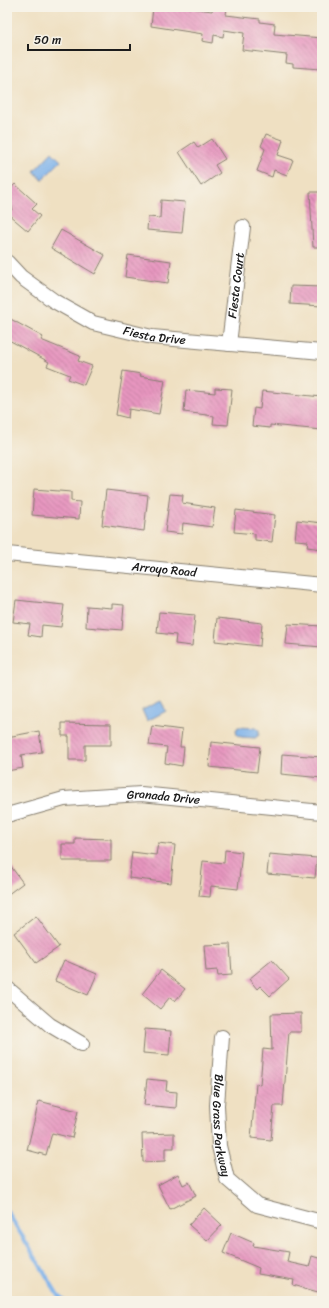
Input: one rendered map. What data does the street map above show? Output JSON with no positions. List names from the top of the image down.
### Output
{
  "streets": {
    "street": [
      "Fiesta Court",
      "Fiesta Drive",
      "Arroyo Road",
      "Granada Drive",
      "Blue Grass Parkway"
    ]
  },
  "crossings": [
    ["Fiesta Court", "Fiesta Drive"]
  ],
  "scale_bar": "50 m"
}
